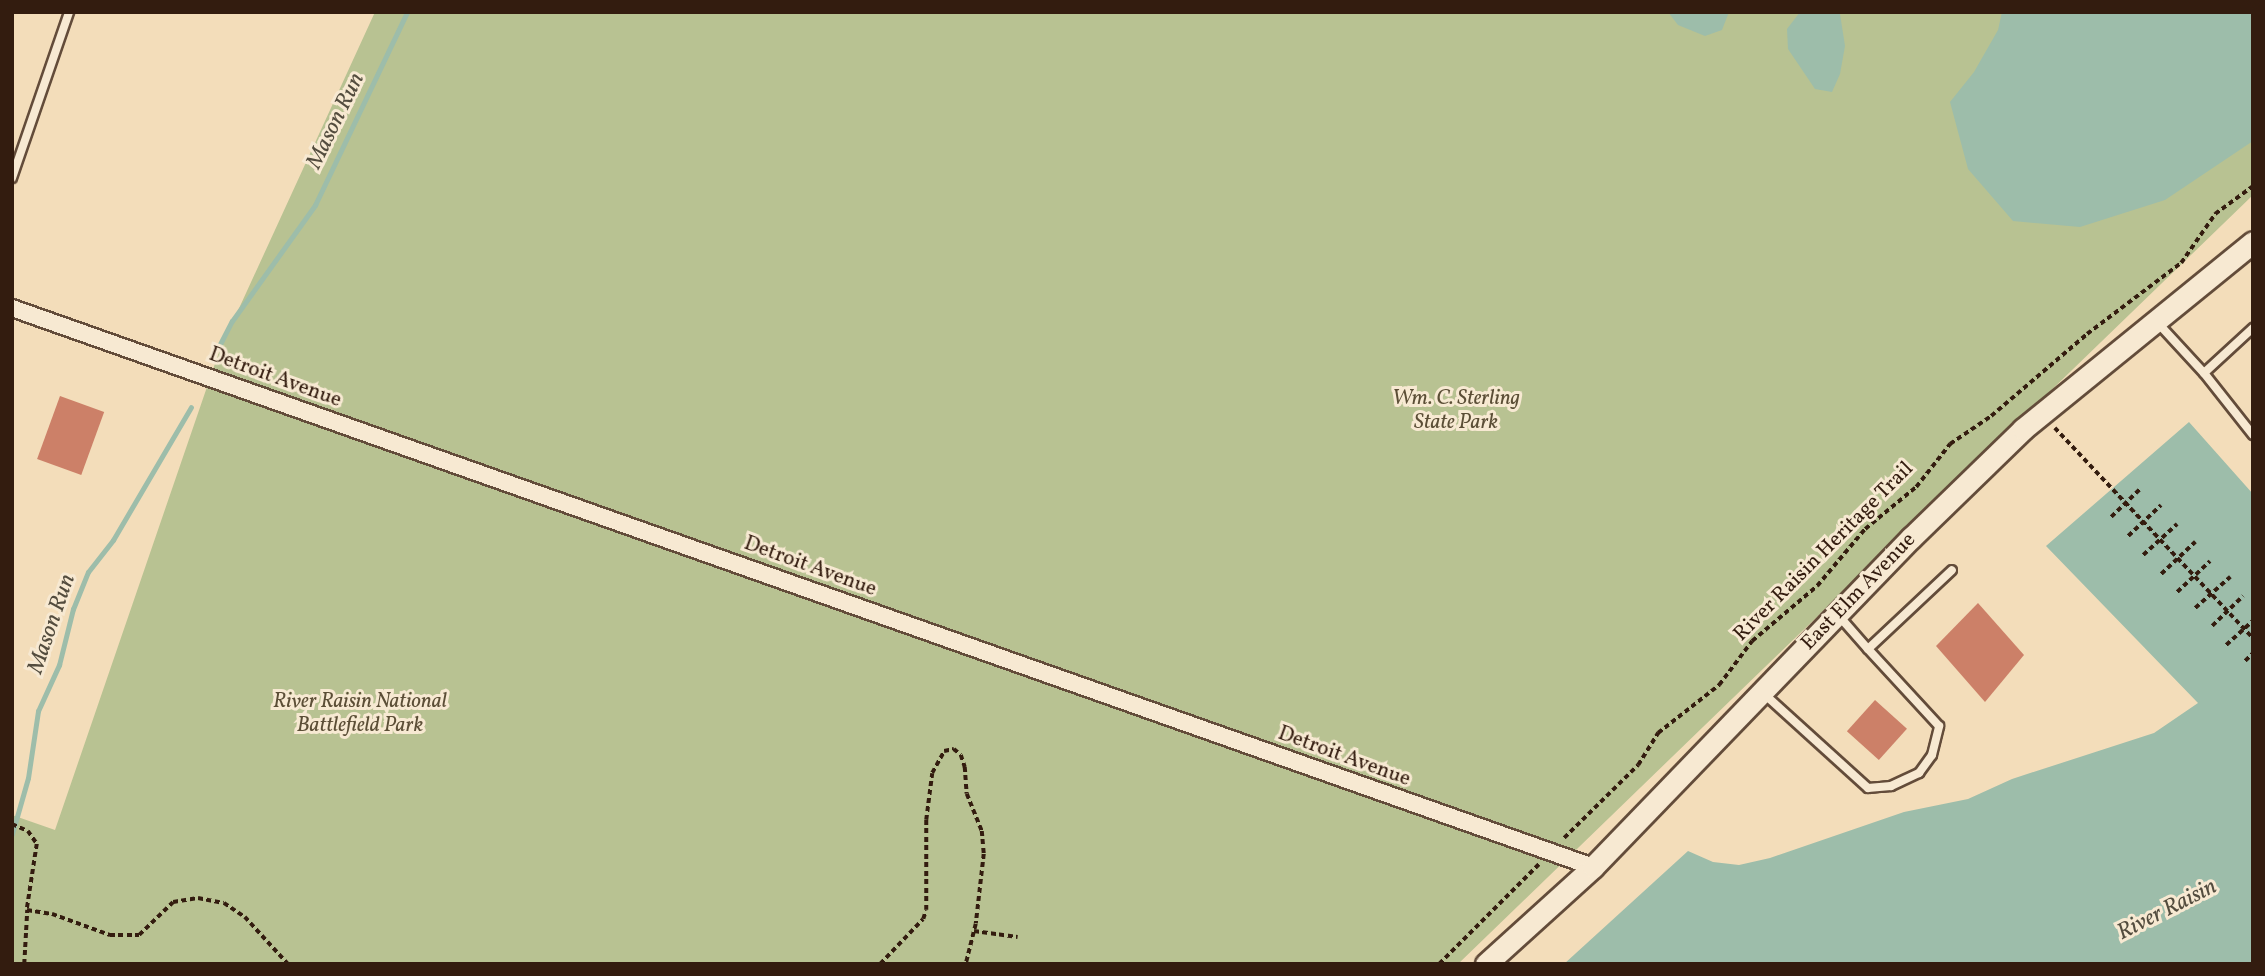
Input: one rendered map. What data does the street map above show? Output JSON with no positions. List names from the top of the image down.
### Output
{
  "streets": {
    "main road": ["East Elm Avenue"],
    "street": ["Detroit Avenue"],
    "path": ["River Raisin Heritage Trail"]
  },
  "crossings": [
    ["Detroit Avenue", "River Raisin Heritage Trail"],
    ["Detroit Avenue", "East Elm Avenue"]
  ],
  "water": ["Mason Run", "River Raisin"],
  "parks": ["Wm. C. Sterling State Park", "River Raisin National Battlefield Park"]
}
